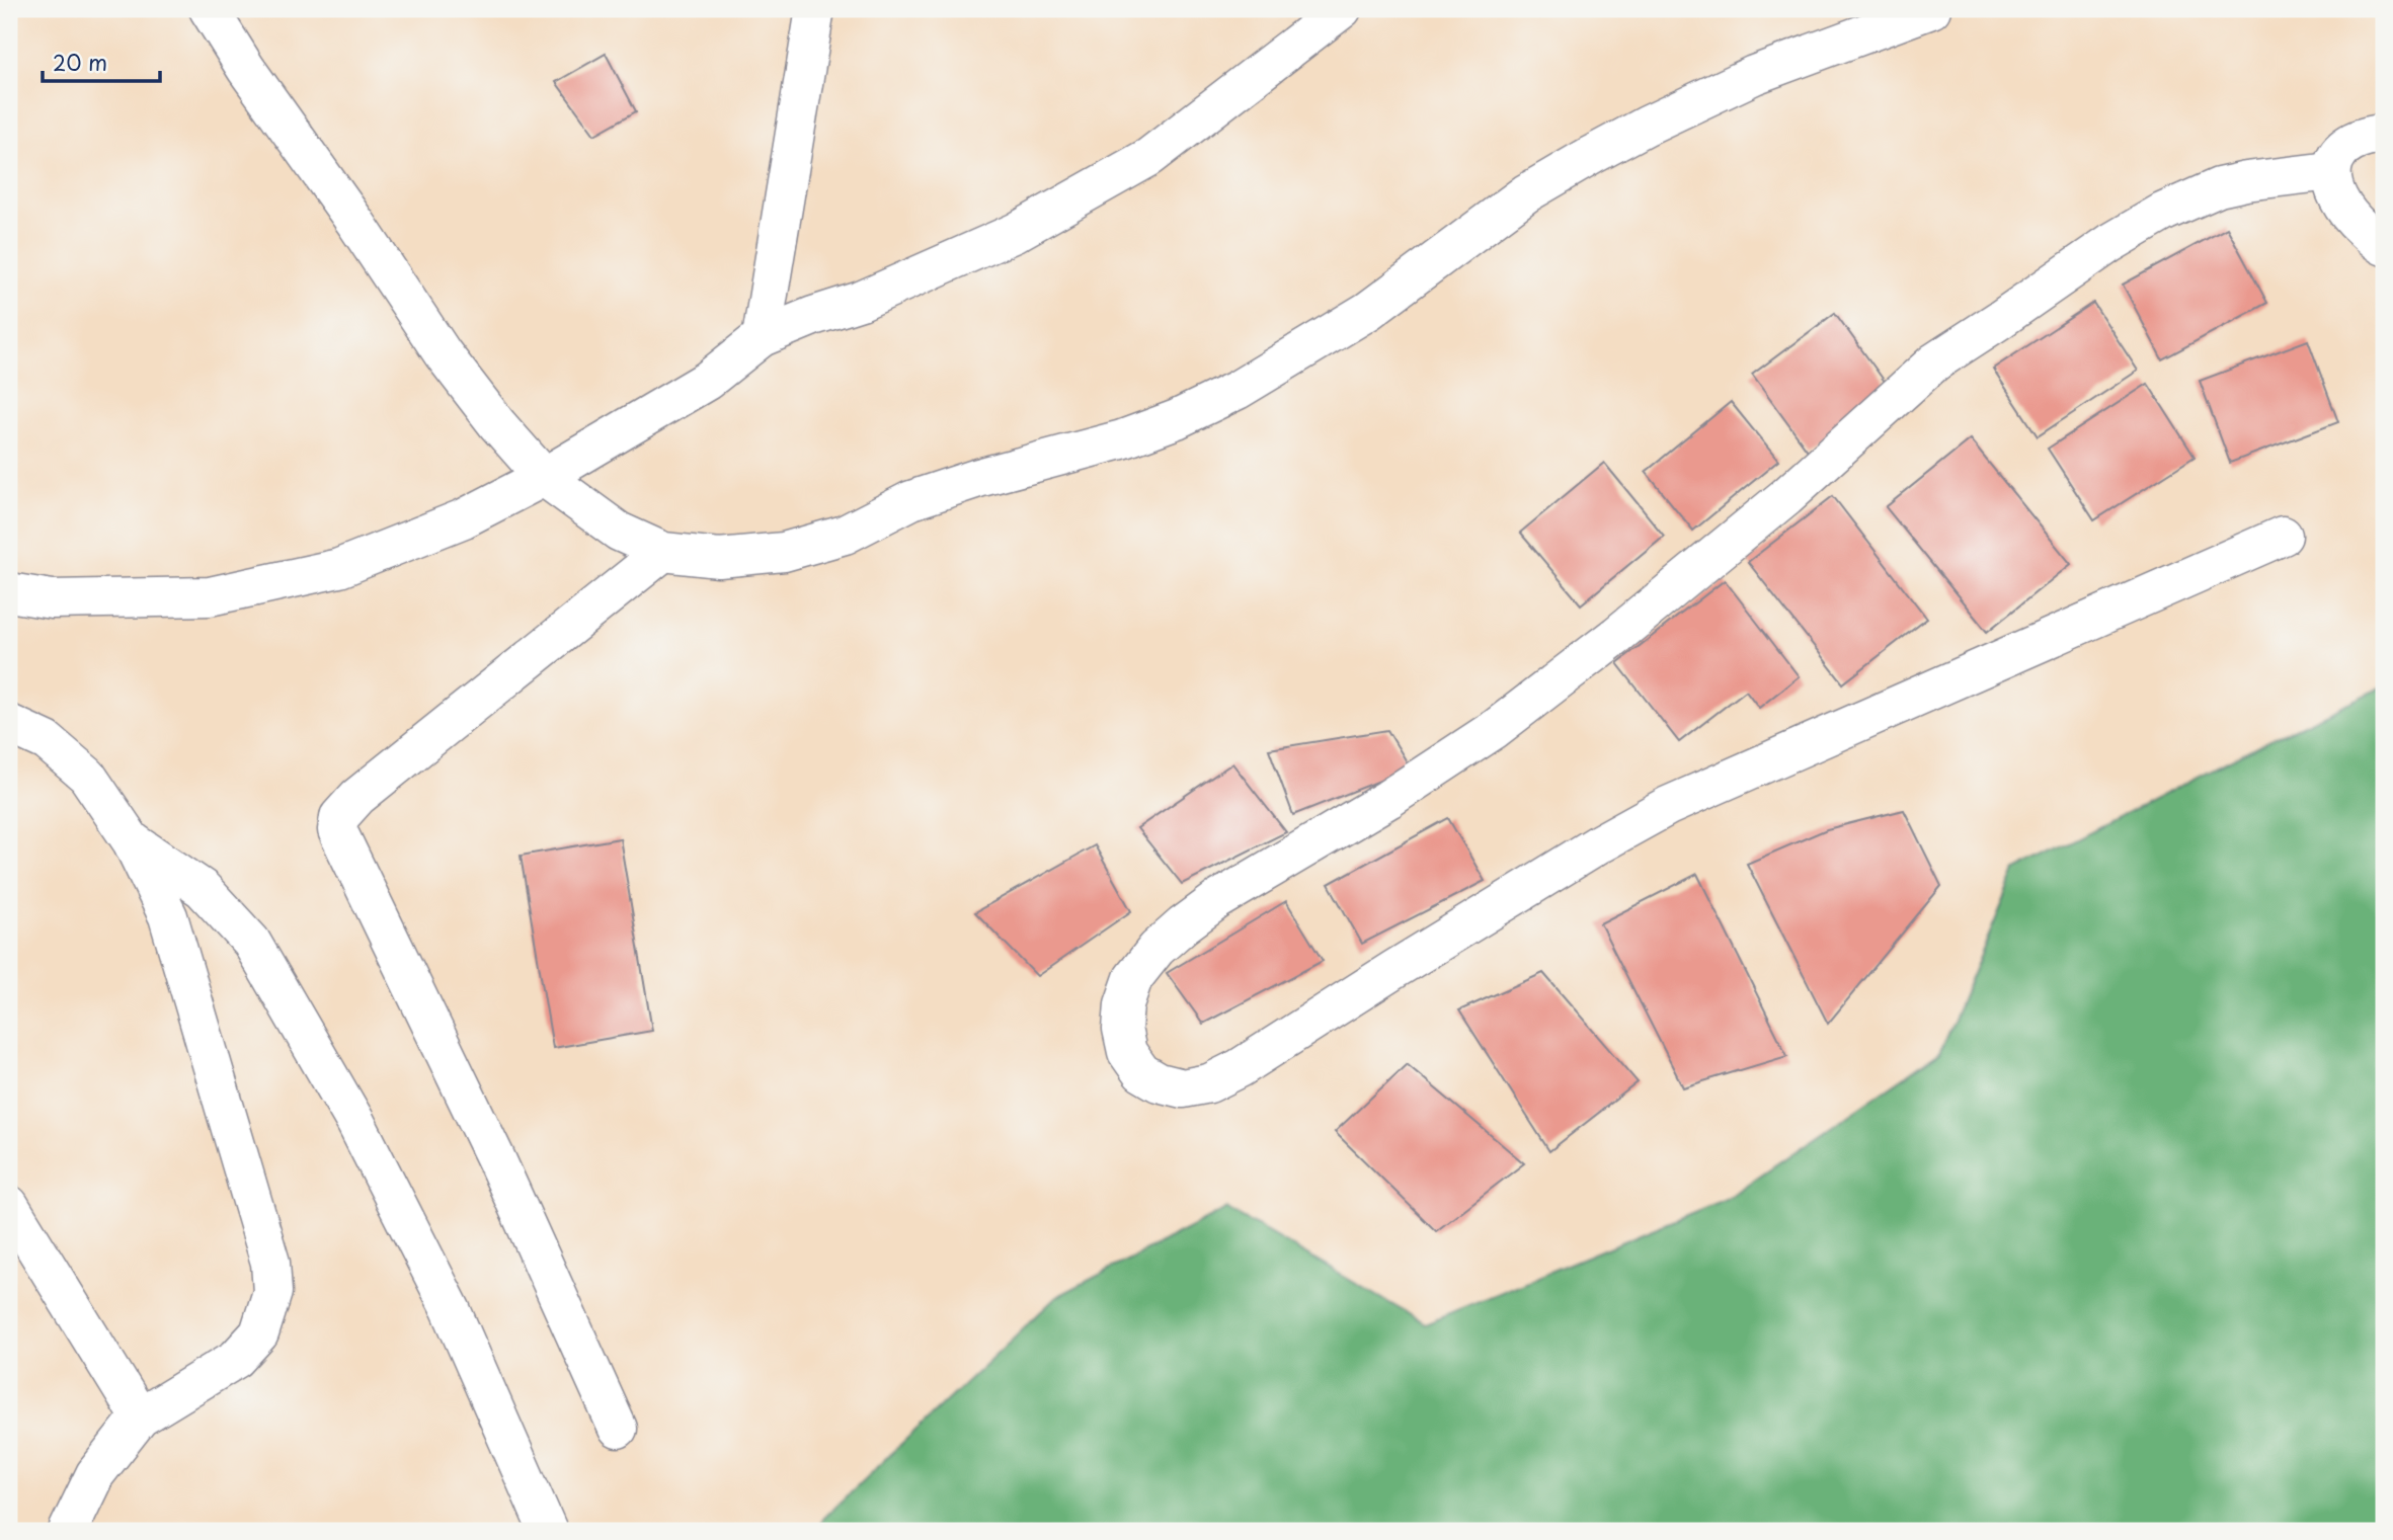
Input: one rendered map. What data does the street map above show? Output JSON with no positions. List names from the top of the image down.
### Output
{
  "scale_bar": "20 m"
}
